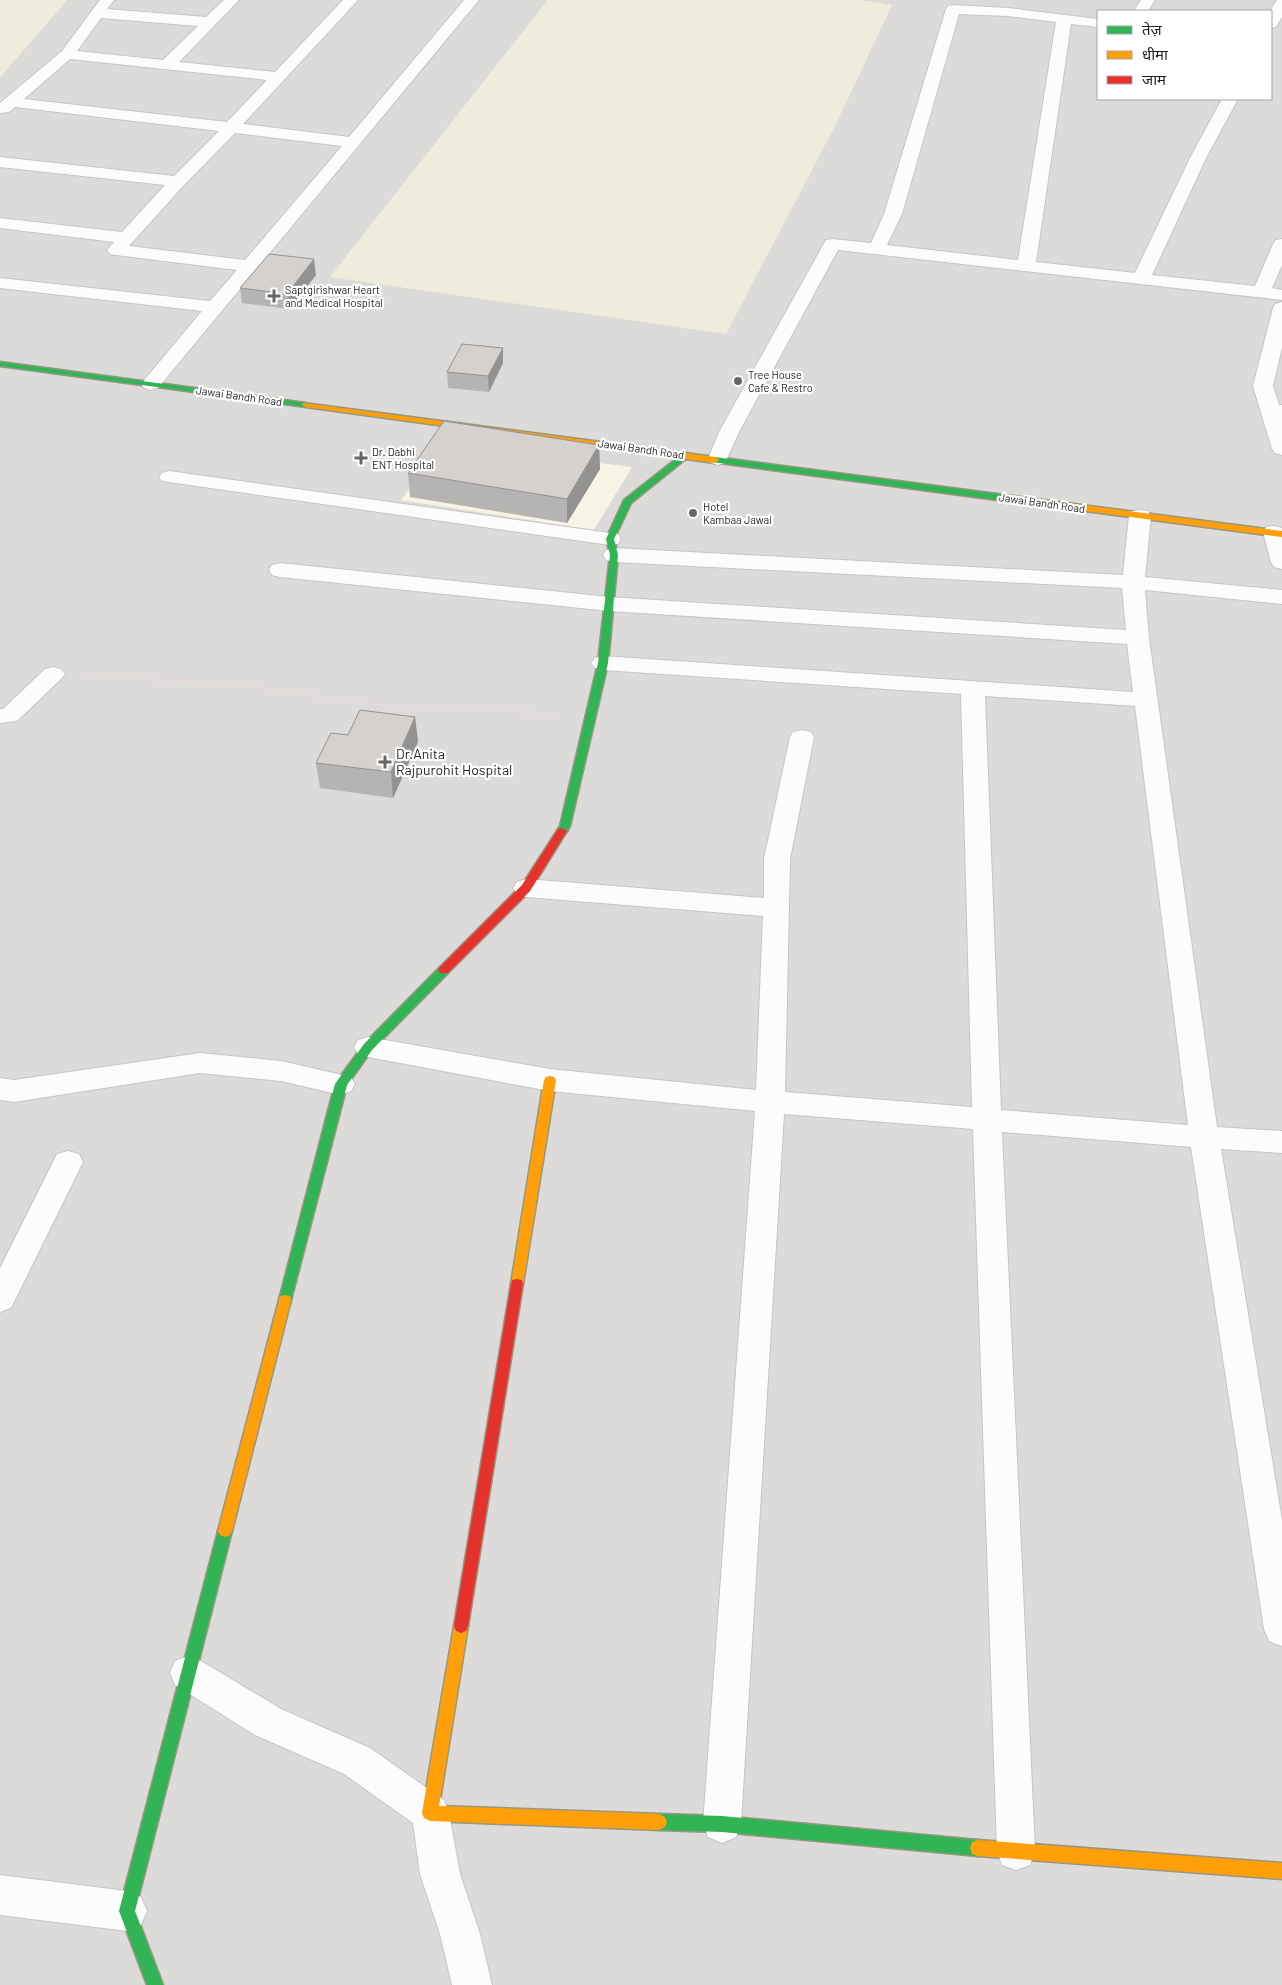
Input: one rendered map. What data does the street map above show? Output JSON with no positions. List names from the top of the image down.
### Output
{
  "streets": {
    "street": ["Jawai Bandh Road"]
  },
  "places": {
    "health": ["Saptgirishwar Heart and Medical Hospital", "Dr. Dabhi ENT Hospital", "Dr.Anita Rajpurohit Hospital"],
    "other": ["Tree House Cafe & Restro", "Hotel Kambaa Jawai"]
  },
  "legend": ["तेज़", "धीमा", "जाम"]
}
